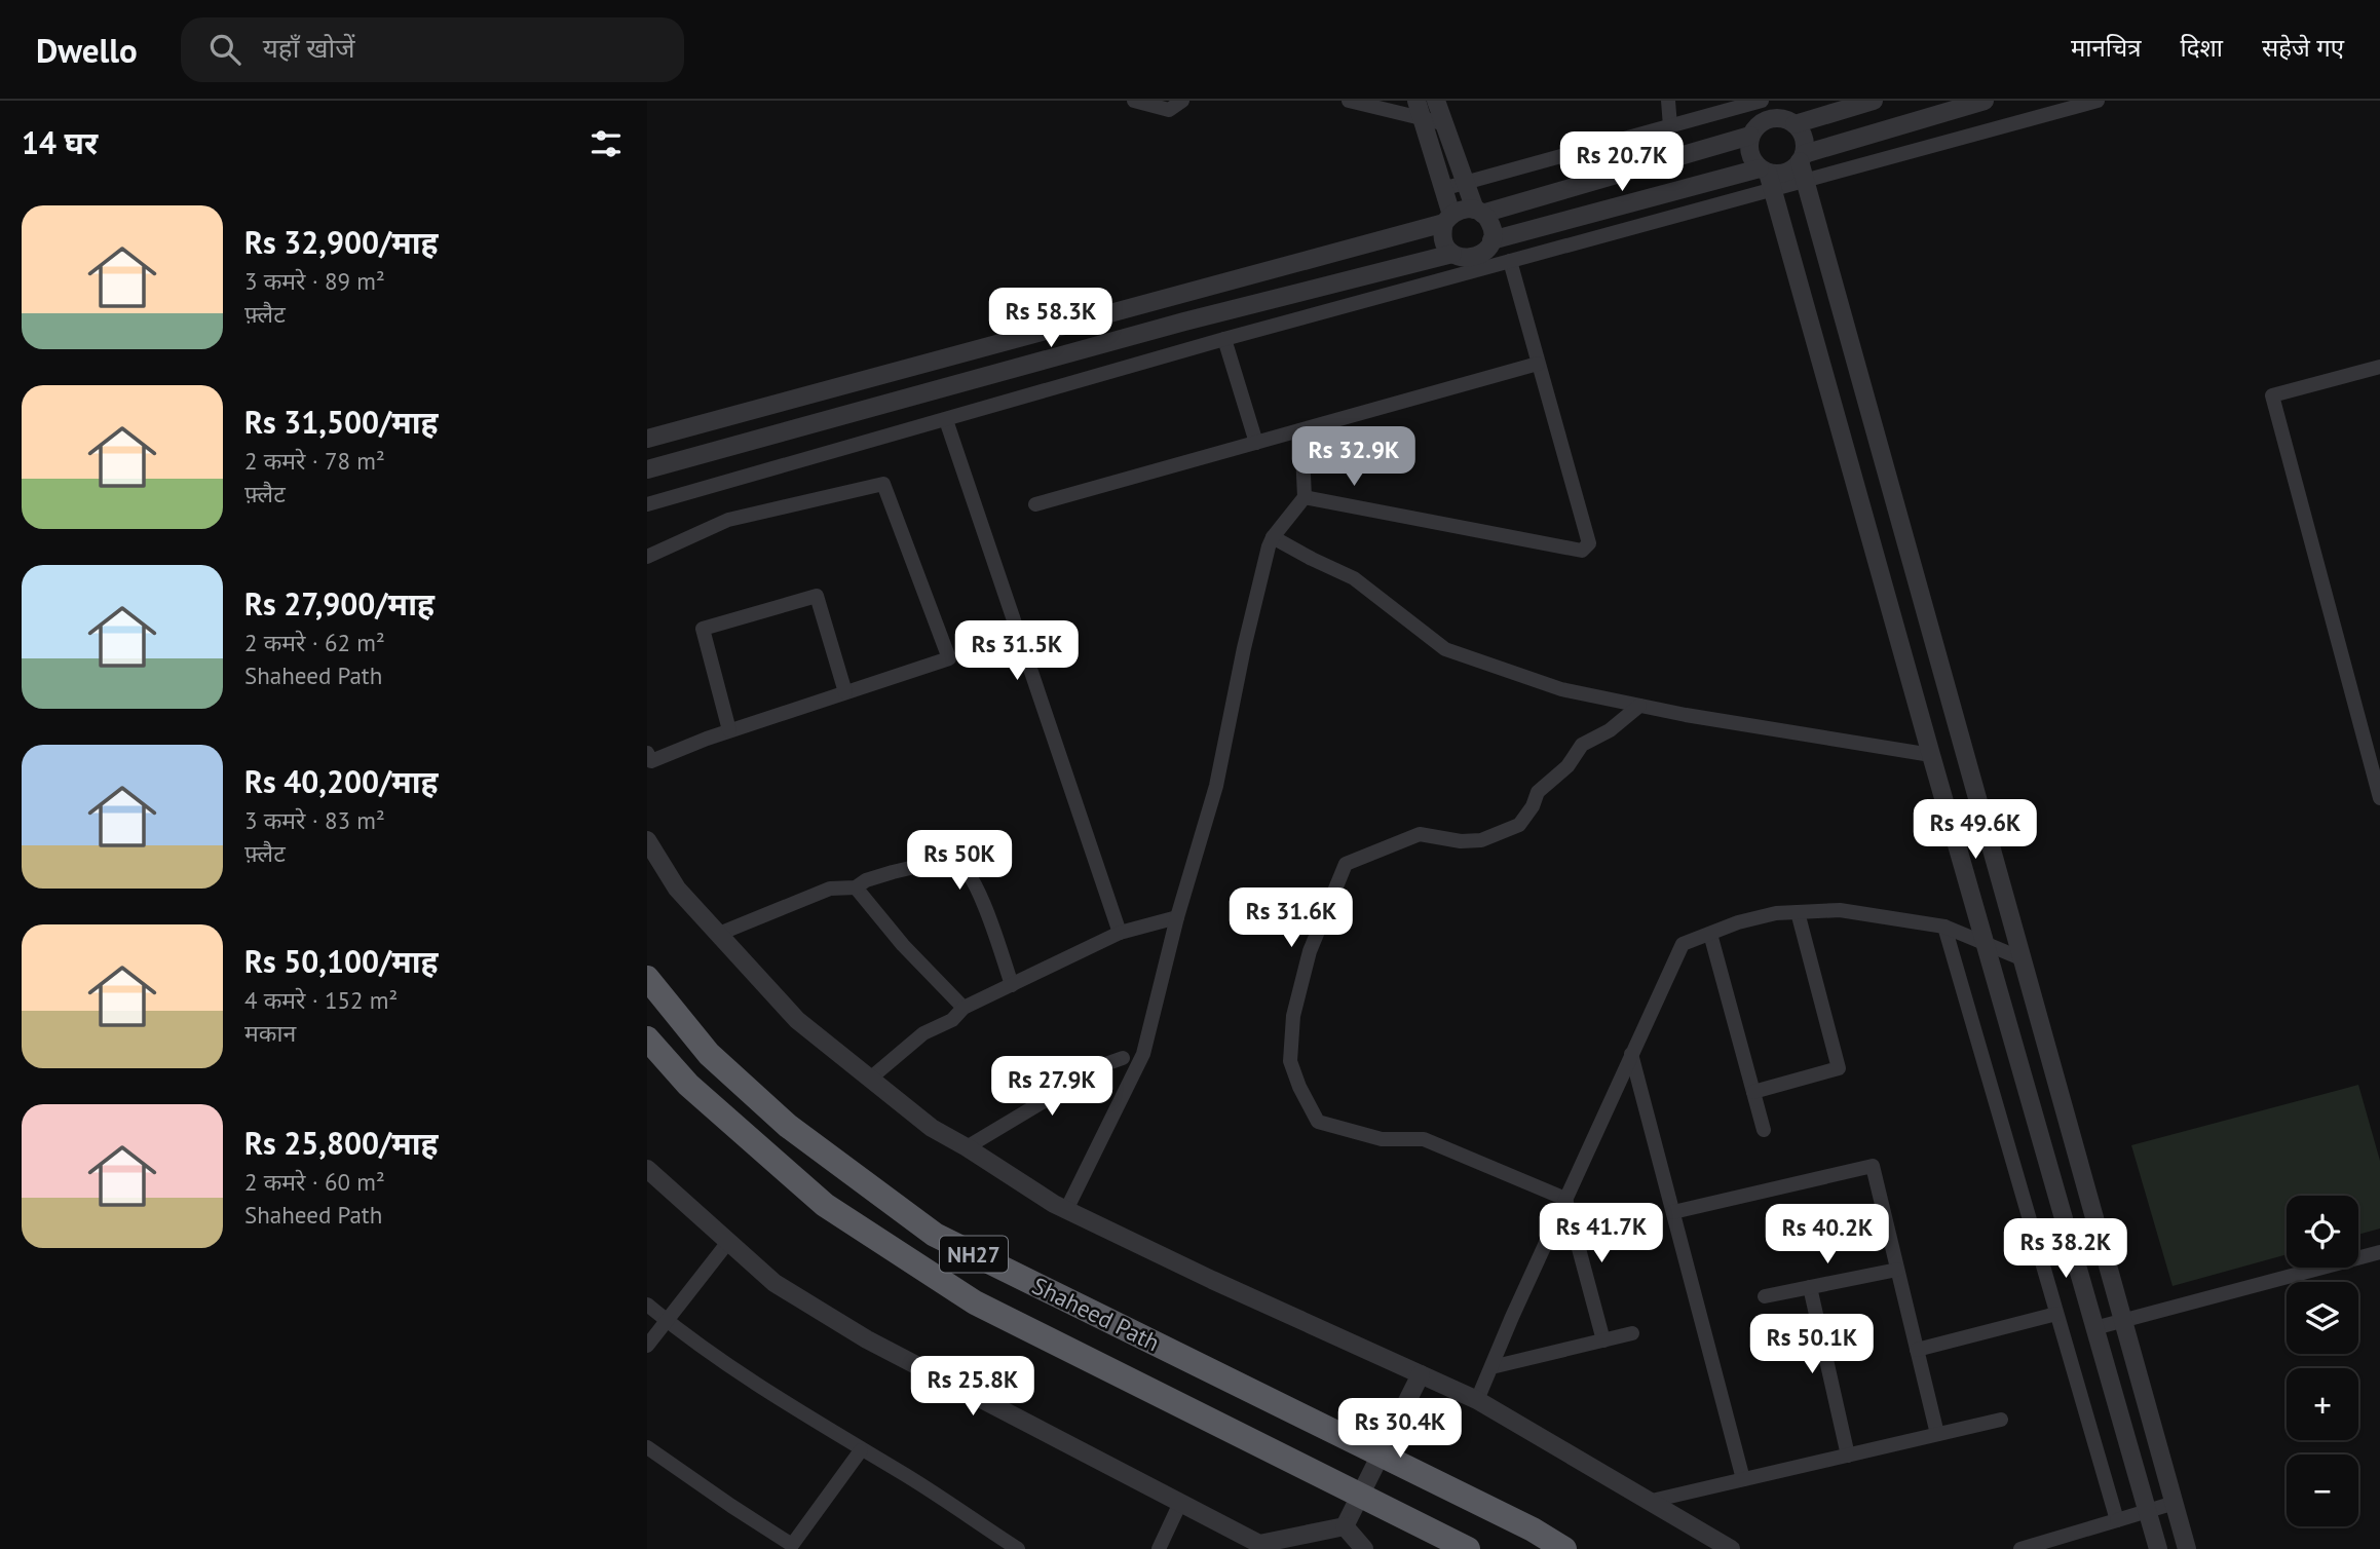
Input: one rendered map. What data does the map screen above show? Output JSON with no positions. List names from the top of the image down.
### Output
{
  "streets": {
    "highway": ["NH27", "Shaheed Path"]
  },
  "page": {
    "header": "Dwello",
    "search": "यहाँ खोजें",
    "nav": ["मानचित्र", "दिशा", "सहेजे गए"],
    "heading": "14 घर",
    "price": [
      "Rs 20.7K",
      "Rs 58.3K",
      "Rs 32.9K",
      "Rs 31.5K",
      "Rs 49.6K",
      "Rs 50K",
      "Rs 31.6K",
      "Rs 27.9K",
      "Rs 41.7K",
      "Rs 40.2K",
      "Rs 38.2K",
      "Rs 50.1K",
      "Rs 25.8K",
      "Rs 30.4K"
    ],
    "list": [
      {
        "name": "Rs 32,900/माह",
        "note": "3 कमरे · 89 m² · फ़्लैट"
      },
      {
        "name": "Rs 31,500/माह",
        "note": "2 कमरे · 78 m² · फ़्लैट"
      },
      {
        "name": "Rs 27,900/माह",
        "note": "2 कमरे · 62 m² · Shaheed Path"
      },
      {
        "name": "Rs 40,200/माह",
        "note": "3 कमरे · 83 m² · फ़्लैट"
      },
      {
        "name": "Rs 50,100/माह",
        "note": "4 कमरे · 152 m² · मकान"
      },
      {
        "name": "Rs 25,800/माह",
        "note": "2 कमरे · 60 m² · Shaheed Path"
      }
    ],
    "map_buttons": ["+", "−"]
  }
}
